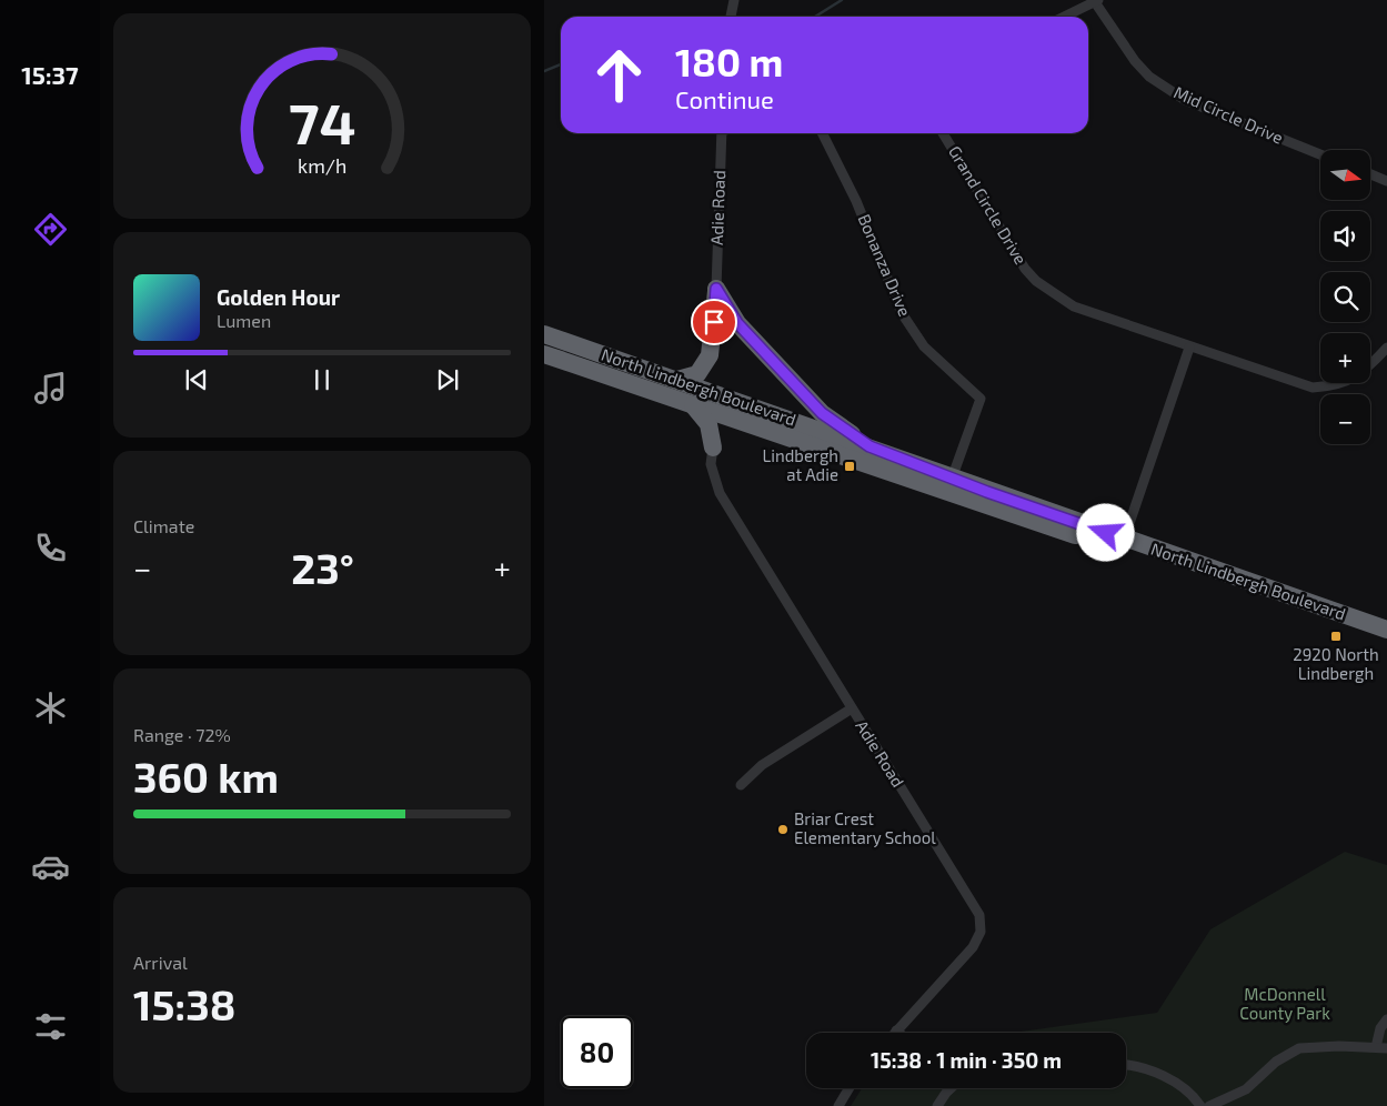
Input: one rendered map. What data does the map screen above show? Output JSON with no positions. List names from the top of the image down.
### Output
{
  "streets": {
    "highway": ["North Lindbergh Boulevard"],
    "street": [
      "Mid Circle Drive",
      "Grand Circle Drive",
      "Adie Road",
      "Bonanza Drive"
    ]
  },
  "crossings": [
    ["Bonanza Drive", "North Lindbergh Boulevard"]
  ],
  "parks": ["McDonnell County Park"],
  "places": {
    "transit": ["Lindbergh at Adie", "2920 North Lindbergh"],
    "other": ["Briar Crest Elementary School"]
  },
  "north": "right",
  "page": {
    "tabs": "15:37",
    "turn": ["180 m", "Continue"],
    "map_buttons": ["+", "−"],
    "song": ["Golden Hour", "Lumen"],
    "tile": [
      "Climate",
      ["Range · 72%", "360 km"],
      ["Arrival", "15:38"]
    ],
    "heat": ["−", "23°", "+"],
    "limit": "80",
    "trip": "15:38 · 1 min · 350 m",
    "gauge": ["74", "km/h"]
  }
}
